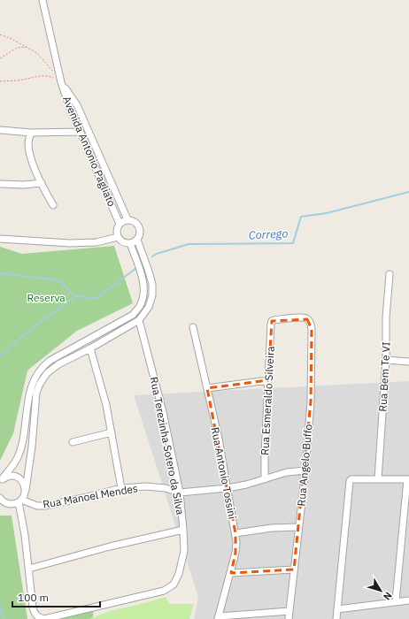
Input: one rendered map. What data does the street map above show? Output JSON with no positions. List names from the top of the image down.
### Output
{
  "streets": {
    "street": [
      "Avenida Antonio Pagliato",
      "Rua Bem Te VI",
      "Rua Esmeraldo Silveira",
      "Rua Terezinha Sotero da Silva",
      "Rua Angelo Buffo",
      "Rua Antonio Tossini",
      "Rua Manoel Mendes"
    ]
  },
  "crossings": [
    ["Rua Esmeraldo Silveira", "Rua Angelo Buffo"],
    ["Rua Esmeraldo Silveira", "Rua Manoel Mendes"],
    ["Rua Terezinha Sotero da Silva", "Rua Manoel Mendes"],
    ["Rua Angelo Buffo", "Rua Manoel Mendes"],
    ["Rua Antonio Tossini", "Rua Manoel Mendes"]
  ],
  "water": ["Corrego"],
  "parks": ["Reserva"],
  "scale_bar": "100 m",
  "north": "bottom right"
}
